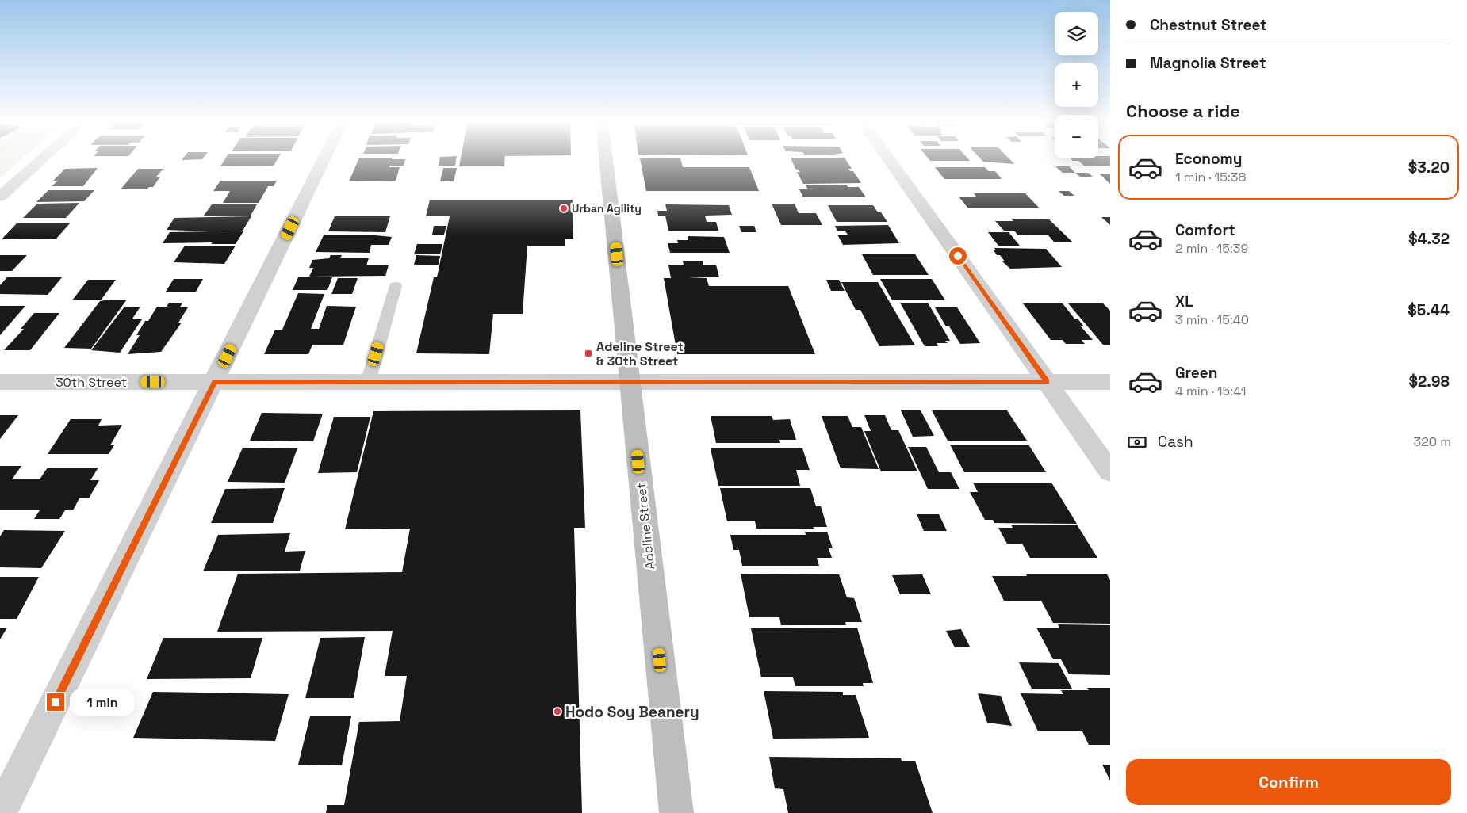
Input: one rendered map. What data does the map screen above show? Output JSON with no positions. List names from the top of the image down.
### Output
{
  "streets": {
    "main road": ["Adeline Street"],
    "street": ["30th Street"]
  },
  "crossings": [
    ["30th Street", "Adeline Street"]
  ],
  "places": {
    "other": ["Urban Agility", "Hodo Soy Beanery"],
    "transit": ["Adeline Street & 30th Street"]
  },
  "page": {
    "banner": ["Chestnut Street", "Magnolia Street"],
    "map_buttons": ["+", "−"],
    "heading": "Choose a ride",
    "list": [
      {
        "name": "Economy",
        "note": "1 min · 15:38",
        "value": "$3.20"
      },
      {
        "name": "Comfort",
        "note": "2 min · 15:39",
        "value": "$4.32"
      },
      {
        "name": "XL",
        "note": "3 min · 15:40",
        "value": "$5.44"
      },
      {
        "name": "Green",
        "note": "4 min · 15:41",
        "value": "$2.98"
      }
    ],
    "pay": ["Cash", "320 m"],
    "bubble": "1 min",
    "buttons": "Confirm"
  }
}
